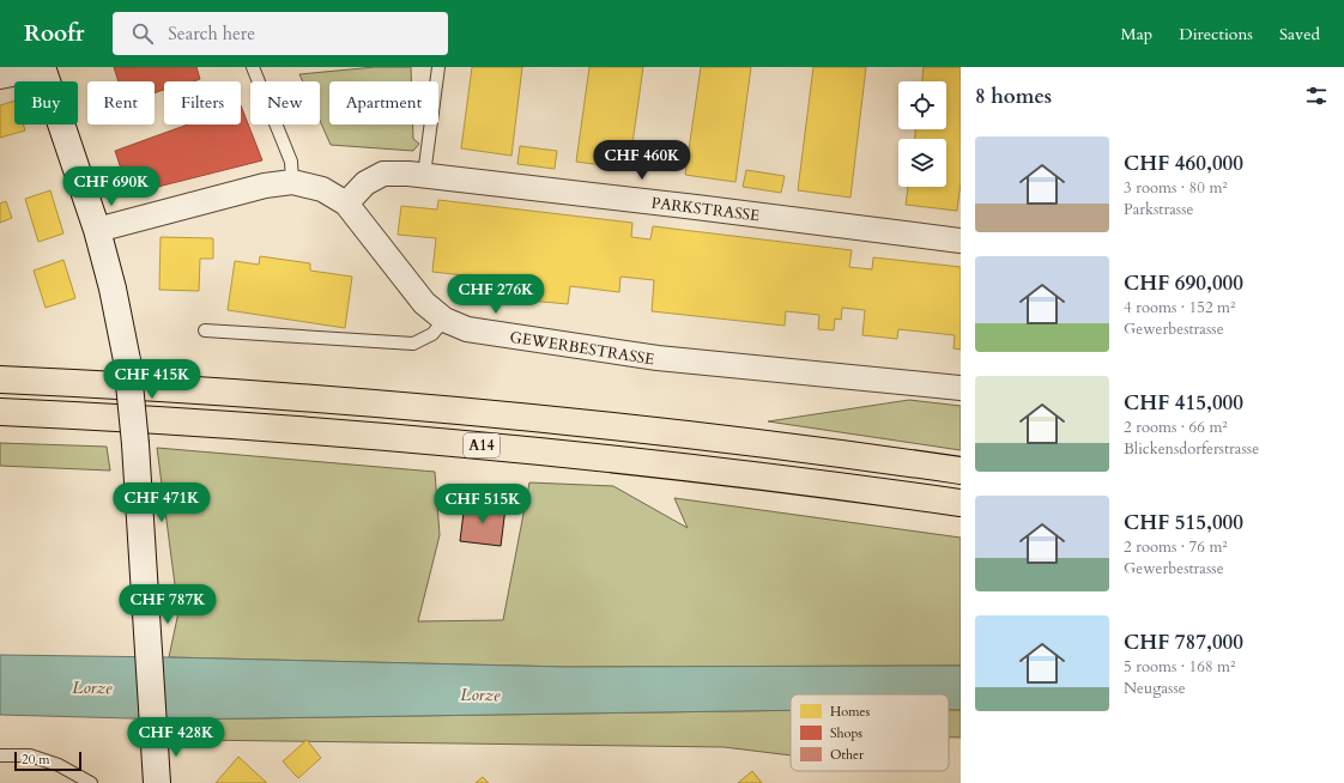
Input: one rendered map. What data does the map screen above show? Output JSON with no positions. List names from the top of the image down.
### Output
{
  "streets": {
    "highway": ["A14"],
    "street": ["PARKSTRASSE", "GEWERBESTRASSE"]
  },
  "crossings": [
    ["PARKSTRASSE", "GEWERBESTRASSE"]
  ],
  "water": ["Lorze"],
  "legend": ["Homes", "Shops", "Other"],
  "scale_bar": "20 m",
  "page": {
    "header": "Roofr",
    "search": "Search here",
    "nav": ["Map", "Directions", "Saved"],
    "heading": "8 homes",
    "chip": [
      "Buy",
      "Rent",
      "Filters",
      "New",
      "Apartment"
    ],
    "list": [
      {
        "name": "CHF 460,000",
        "note": "3 rooms · 80 m² · Parkstrasse"
      },
      {
        "name": "CHF 690,000",
        "note": "4 rooms · 152 m² · Gewerbestrasse"
      },
      {
        "name": "CHF 415,000",
        "note": "2 rooms · 66 m² · Blickensdorferstrasse"
      },
      {
        "name": "CHF 515,000",
        "note": "2 rooms · 76 m² · Gewerbestrasse"
      },
      {
        "name": "CHF 787,000",
        "note": "5 rooms · 168 m² · Neugasse"
      }
    ],
    "price": [
      "CHF 460K",
      "CHF 690K",
      "CHF 276K",
      "CHF 415K",
      "CHF 471K",
      "CHF 515K",
      "CHF 787K",
      "CHF 428K"
    ],
    "scale": "20 m"
  }
}
